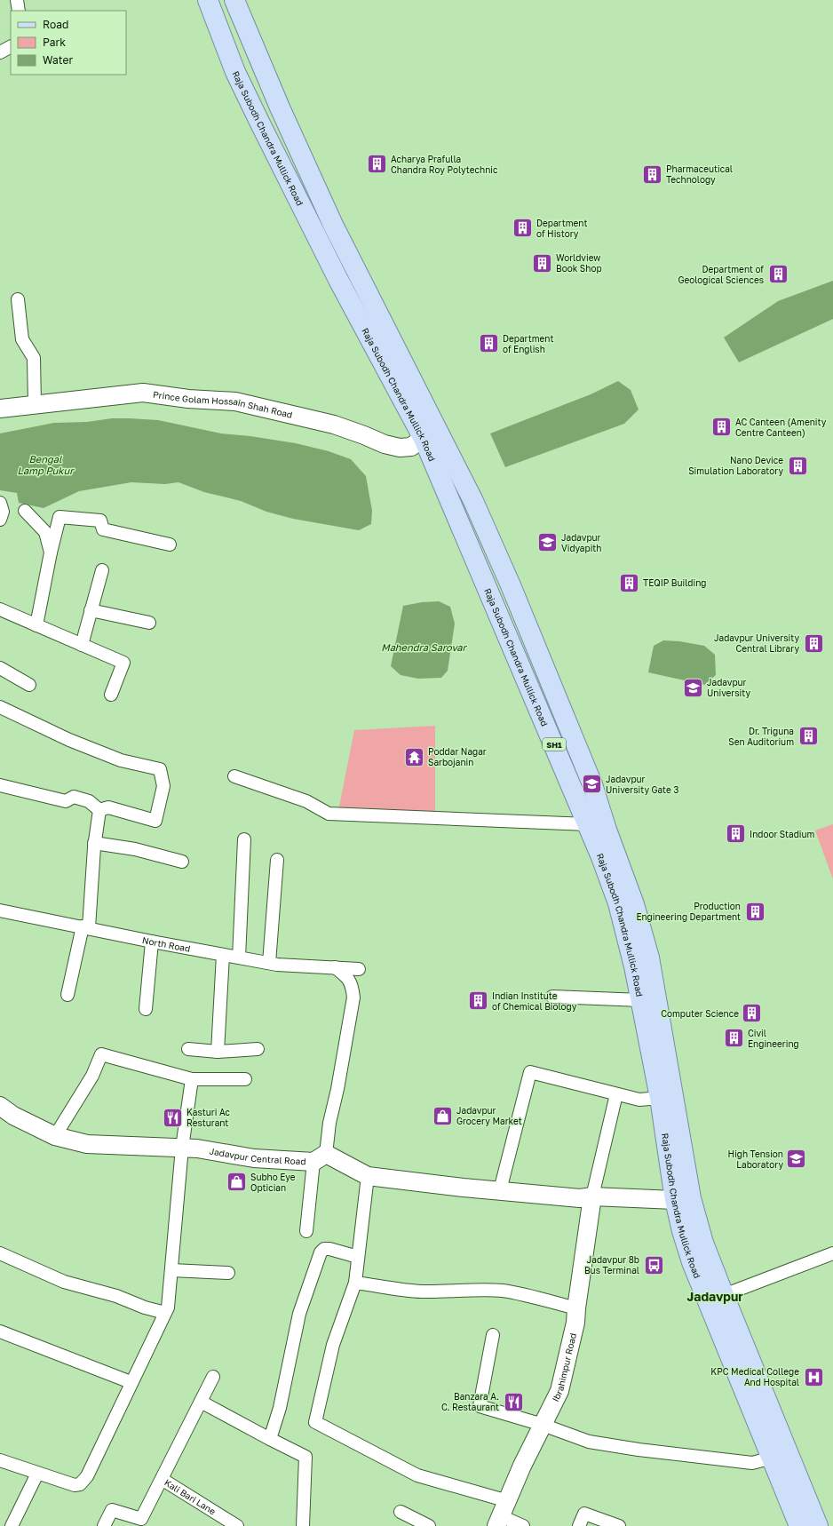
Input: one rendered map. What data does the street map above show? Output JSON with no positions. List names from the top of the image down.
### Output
{
  "streets": {
    "main road": ["Raja Subodh Chandra Mullick Road", "SH1"],
    "street": [
      "Prince Golam Hossain Shah Road",
      "North Road",
      "Jadavpur Central Road",
      "Ibrahimpur Road",
      "Kali Bari Lane"
    ]
  },
  "crossings": [
    ["Raja Subodh Chandra Mullick Road", "Prince Golam Hossain Shah Road"],
    ["Raja Subodh Chandra Mullick Road", "Jadavpur Central Road"],
    ["Jadavpur Central Road", "Ibrahimpur Road"]
  ],
  "districts": ["Jadavpur"],
  "water": ["Bengal Lamp Pukur", "Mahendra Sarovar"],
  "places": {
    "building": [
      "Acharya Prafulla Chandra Roy Polytechnic",
      "Pharmaceutical Technology",
      "Department of History",
      "Worldview Book Shop",
      "Department of Geological Sciences",
      "Department of English",
      "AC Canteen (Amenity Centre Canteen)",
      "Nano Device Simulation Laboratory",
      "TEQIP Building",
      "Jadavpur University Central Library",
      "Dr. Triguna Sen Auditorium",
      "Indoor Stadium",
      "Production Engineering Department",
      "Indian Institute of Chemical Biology",
      "Computer Science",
      "Civil Engineering"
    ],
    "school or university": [
      "Jadavpur Vidyapith",
      "Jadavpur University",
      "Jadavpur University Gate 3",
      "High Tension Laboratory"
    ],
    "temple": ["Poddar Nagar Sarbojanin"],
    "shop": ["Jadavpur Grocery Market", "Subho Eye Optician"],
    "restaurant": ["Kasturi Ac Resturant", "Banzara A. C. Restaurant"],
    "bus stop": ["Jadavpur 8b Bus Terminal"],
    "hospital": ["KPC Medical College And Hospital"]
  },
  "legend": ["Road", "Park", "Water"]
}
